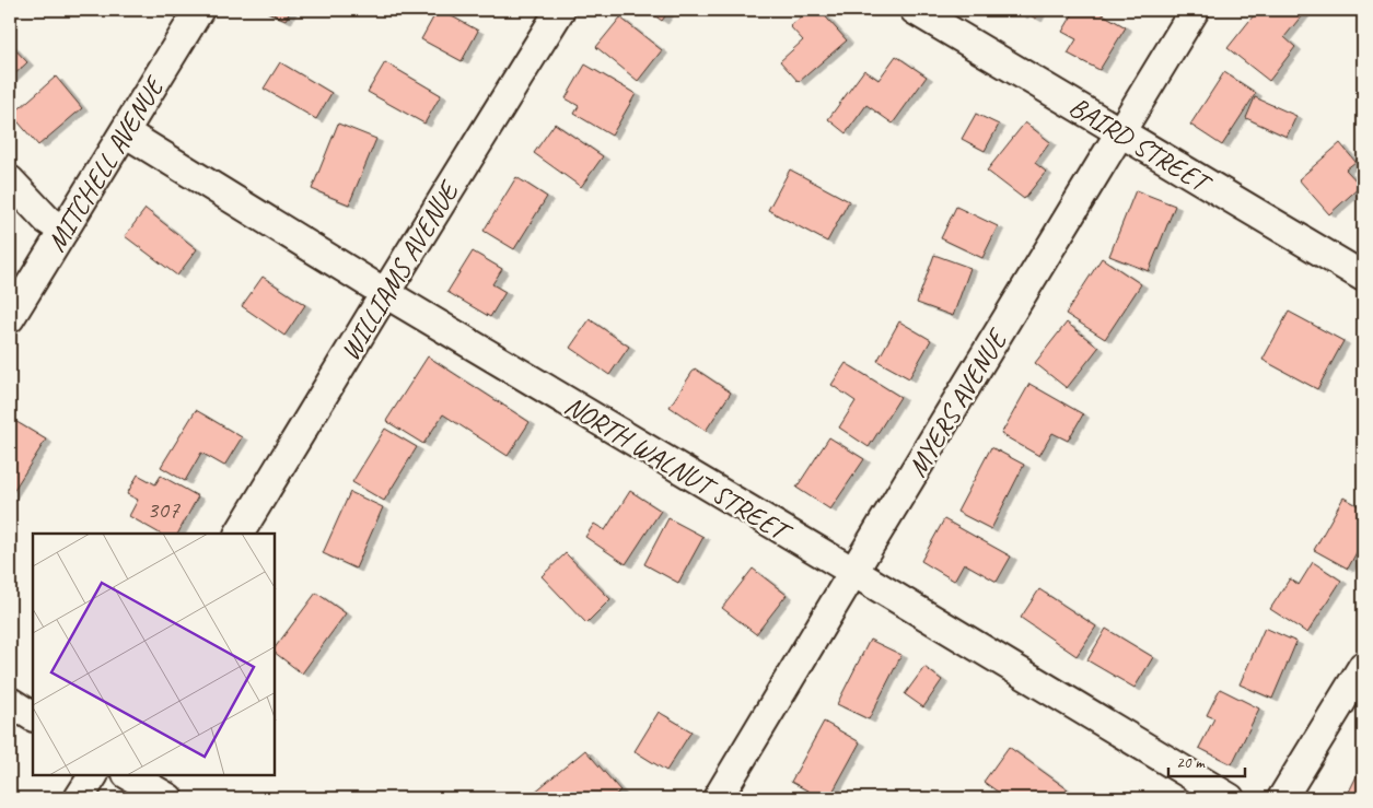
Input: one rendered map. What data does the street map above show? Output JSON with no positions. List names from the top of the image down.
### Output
{
  "streets": {
    "street": [
      "BAIRD STREET",
      "MITCHELL AVENUE",
      "WILLIAMS AVENUE",
      "MYERS AVENUE",
      "NORTH WALNUT STREET"
    ]
  },
  "crossings": [
    ["BAIRD STREET", "MYERS AVENUE"],
    ["MITCHELL AVENUE", "NORTH WALNUT STREET"],
    ["WILLIAMS AVENUE", "NORTH WALNUT STREET"],
    ["MYERS AVENUE", "NORTH WALNUT STREET"]
  ],
  "house_numbers": ["307"],
  "scale_bar": "20 m"
}
